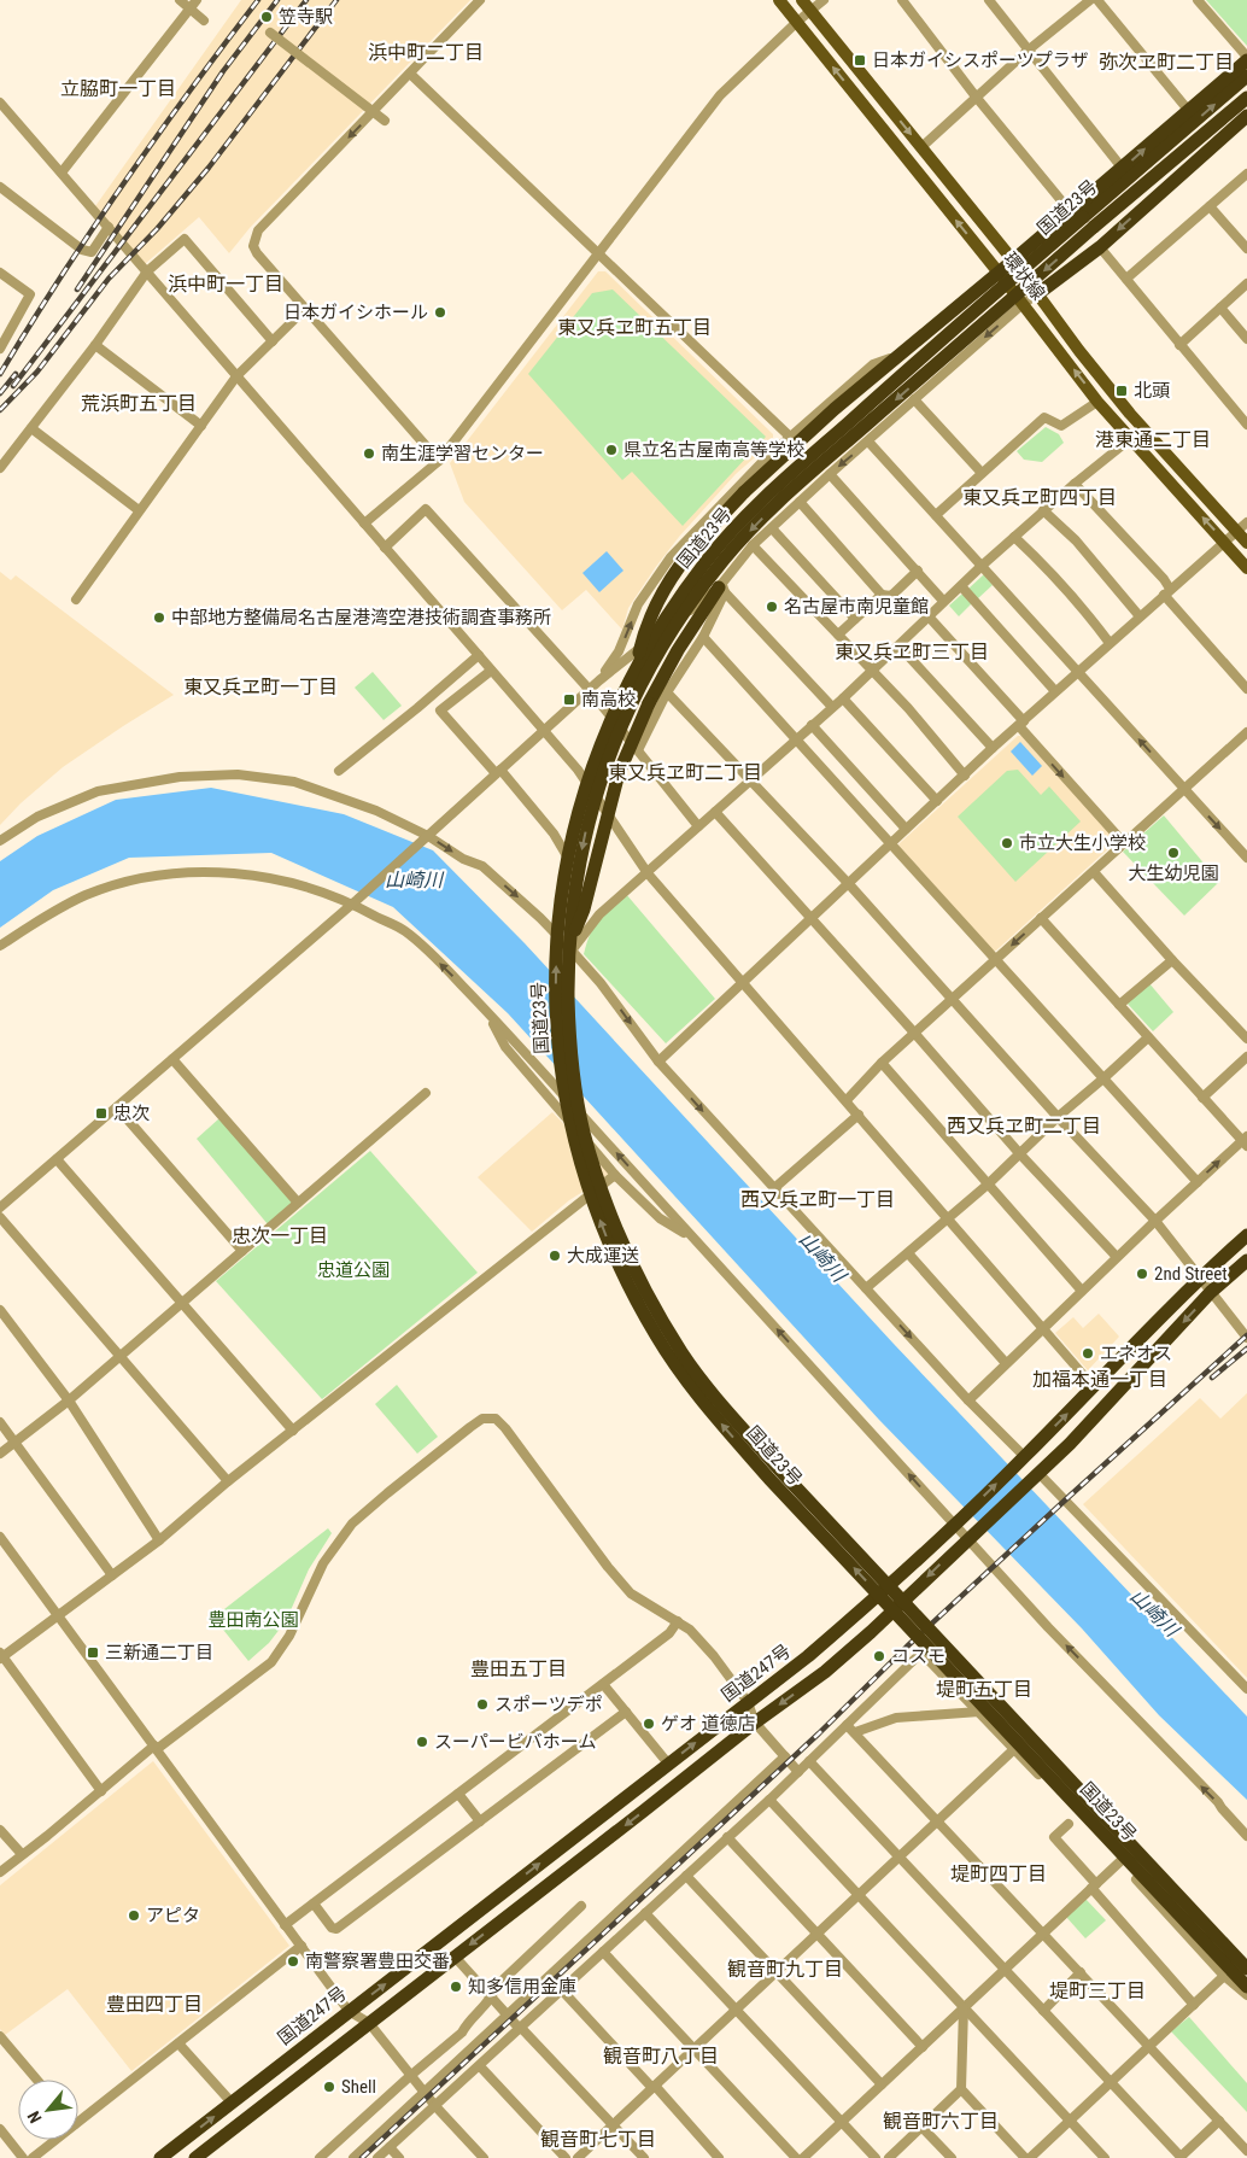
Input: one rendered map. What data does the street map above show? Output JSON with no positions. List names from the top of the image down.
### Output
{
  "streets": {
    "highway": ["国道23号", "国道247号"],
    "main road": ["環状線"]
  },
  "districts": [
    "浜中町二丁目",
    "弥次ヱ町二丁目",
    "立脇町一丁目",
    "浜中町一丁目",
    "東又兵ヱ町五丁目",
    "荒浜町五丁目",
    "港東通二丁目",
    "東又兵ヱ町四丁目",
    "東又兵ヱ町三丁目",
    "東又兵ヱ町一丁目",
    "東又兵ヱ町二丁目",
    "西又兵ヱ町二丁目",
    "西又兵ヱ町一丁目",
    "忠次一丁目",
    "加福本通一丁目",
    "豊田五丁目",
    "堤町五丁目",
    "堤町四丁目",
    "観音町九丁目",
    "堤町三丁目",
    "豊田四丁目",
    "観音町八丁目",
    "観音町六丁目",
    "観音町七丁目"
  ],
  "water": ["山崎川"],
  "parks": ["忠道公園", "豊田南公園"],
  "places": {
    "other": [
      "笠寺駅",
      "日本ガイシホール",
      "県立名古屋南高等学校",
      "南生涯学習センター",
      "名古屋市南児童館",
      "中部地方整備局名古屋港湾空港技術調査事務所",
      "市立大生小学校",
      "大生幼児園",
      "大成運送",
      "2nd Street",
      "エネオス",
      "コスモ",
      "スポーツデポ",
      "ゲオ 道徳店",
      "スーパービバホーム",
      "アピタ",
      "南警察署豊田交番",
      "知多信用金庫",
      "Shell"
    ],
    "transit": [
      "日本ガイシスポーツプラザ",
      "北頭",
      "南高校",
      "忠次",
      "三新通二丁目"
    ]
  },
  "north": "bottom left"
}
